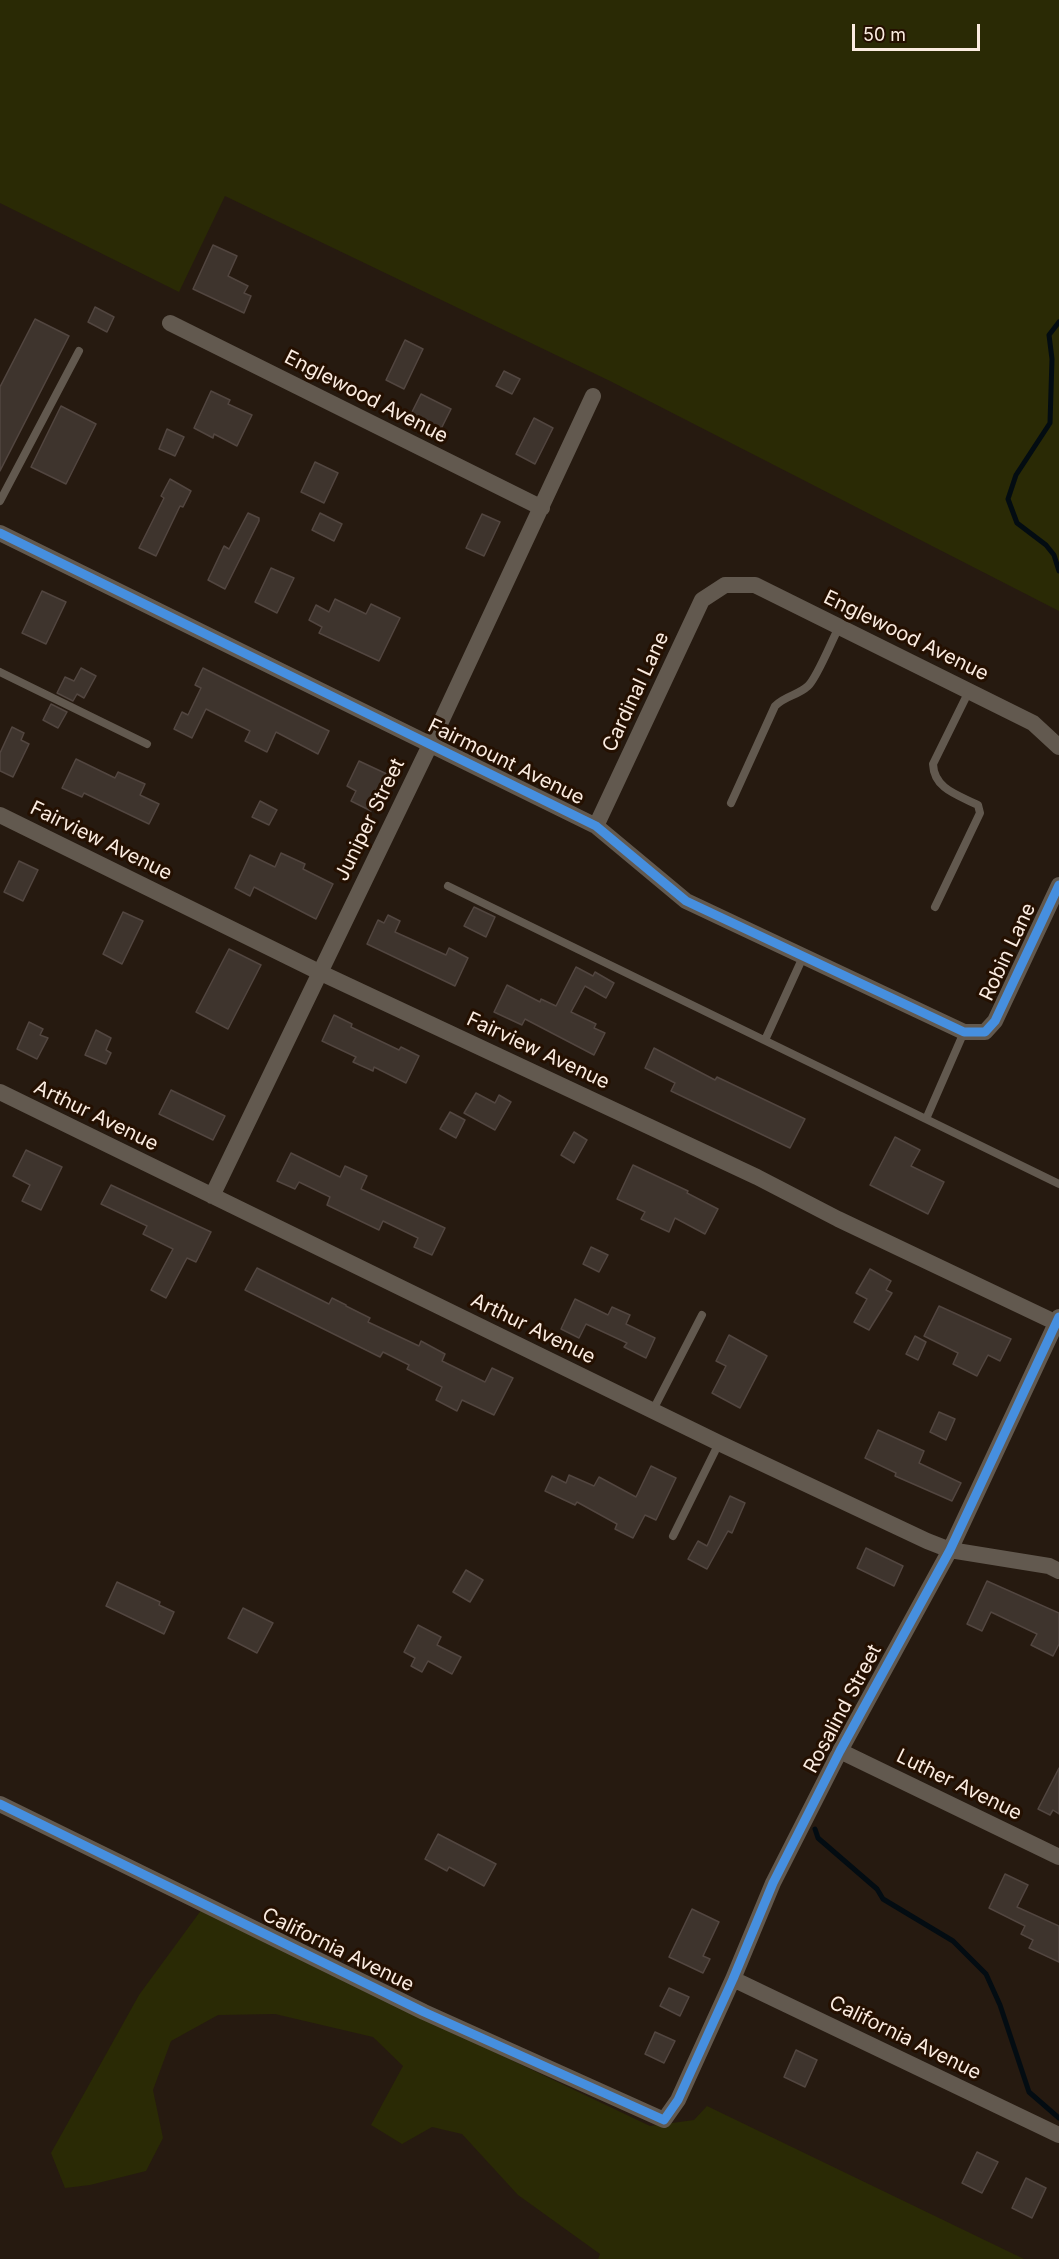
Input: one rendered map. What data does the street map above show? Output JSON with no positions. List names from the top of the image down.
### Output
{
  "streets": {
    "street": [
      "Englewood Avenue",
      "Cardinal Lane",
      "Fairmount Avenue",
      "Juniper Street",
      "Fairview Avenue",
      "Robin Lane",
      "Arthur Avenue",
      "Rosalind Street",
      "Luther Avenue",
      "California Avenue"
    ]
  },
  "crossings": [
    ["Englewood Avenue", "Cardinal Lane"],
    ["Englewood Avenue", "Juniper Street"],
    ["Cardinal Lane", "Fairmount Avenue"],
    ["Fairmount Avenue", "Juniper Street"],
    ["Fairmount Avenue", "Robin Lane"],
    ["Juniper Street", "Fairview Avenue"],
    ["Juniper Street", "Arthur Avenue"],
    ["Fairview Avenue", "Rosalind Street"],
    ["Arthur Avenue", "Rosalind Street"],
    ["Rosalind Street", "Luther Avenue"],
    ["Rosalind Street", "California Avenue"]
  ],
  "scale_bar": "50 m"
}
